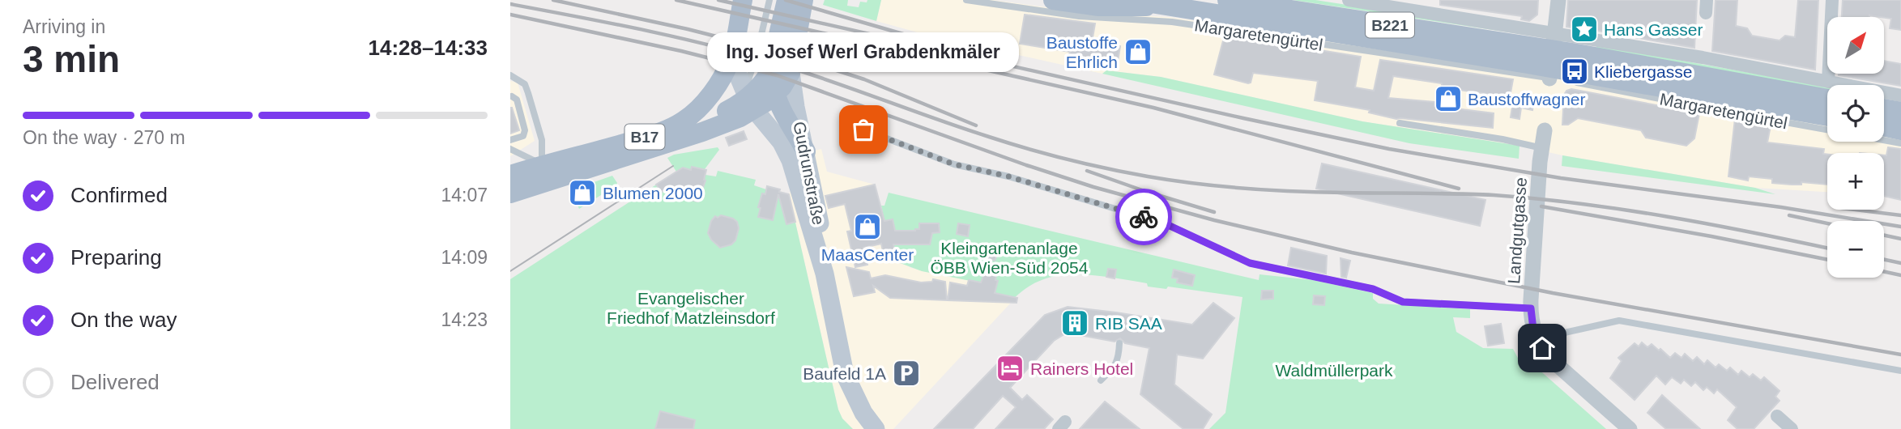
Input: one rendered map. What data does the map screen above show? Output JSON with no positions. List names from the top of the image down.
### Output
{
  "streets": {
    "main road": [
      "B221",
      "Margaretengürtel",
      "B17",
      "Gudrunstraße"
    ],
    "street": ["Landgutgasse"]
  },
  "crossings": [
    ["B17", "Gudrunstraße"]
  ],
  "parks": ["Kleingartenanlage ÖBB Wien-Süd 2054", "Evangelischer Friedhof Matzleinsdorf", "Waldmüllerpark"],
  "places": {
    "place": ["Hans Gasser"],
    "shop": [
      "Baustoffe Ehrlich",
      "Baustoffwagner",
      "Blumen 2000",
      "MaasCenter"
    ],
    "bus stop": ["Kliebergasse"],
    "other": ["Ing. Josef Werl Grabdenkmäler"],
    "building": ["RIB SAA"],
    "hotel": ["Rainers Hotel"],
    "parking": ["Baufeld 1A"]
  },
  "north": "top right",
  "page": {
    "heading": ["3 min", "Arriving in", "14:28–14:33"],
    "map_buttons": ["+", "−"],
    "bubble": "Ing. Josef Werl Grabdenkmäler",
    "bar": "On the way · 270 m",
    "list": [
      ["Confirmed", "14:07"],
      ["Preparing", "14:09"],
      ["On the way", "14:23"],
      "Delivered"
    ]
  }
}
